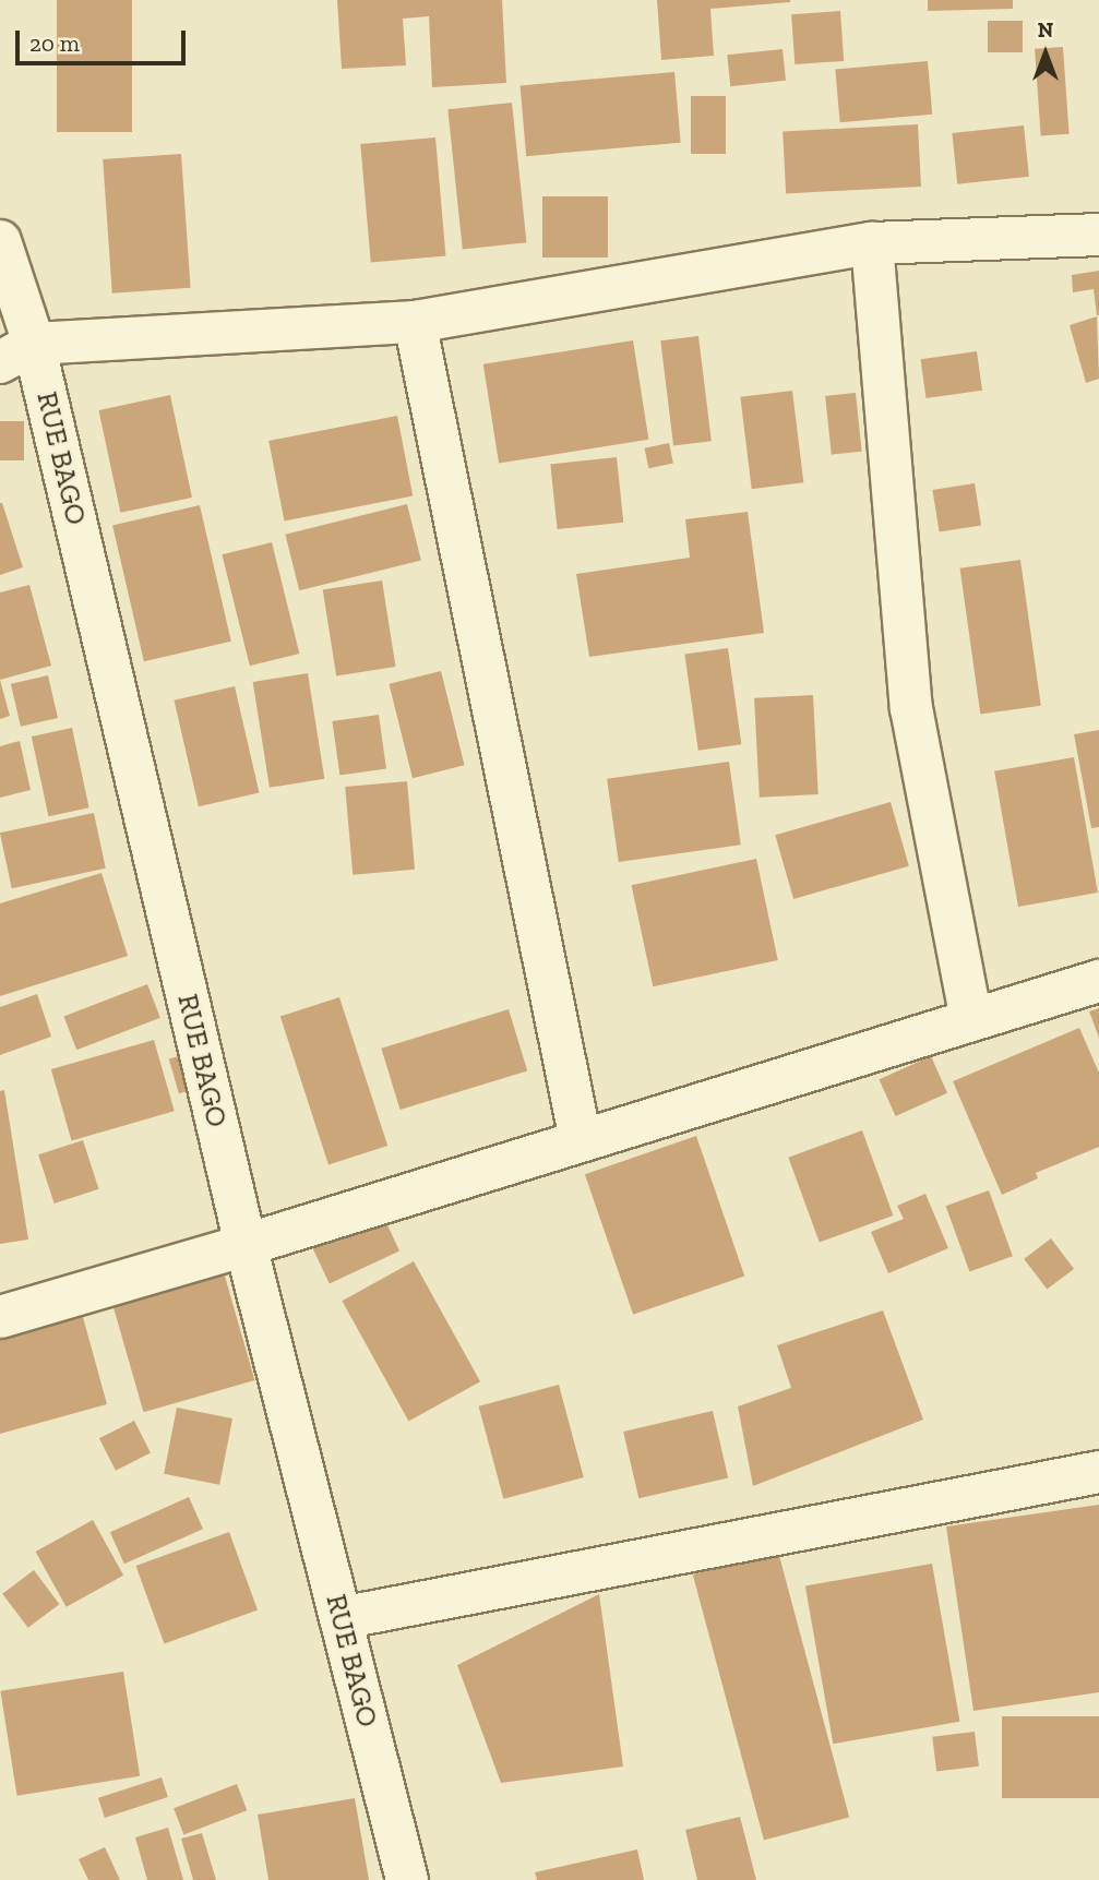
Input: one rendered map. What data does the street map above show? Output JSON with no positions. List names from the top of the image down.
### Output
{
  "streets": {
    "street": ["RUE BAGO"]
  },
  "scale_bar": "20 m",
  "north": "top"
}
